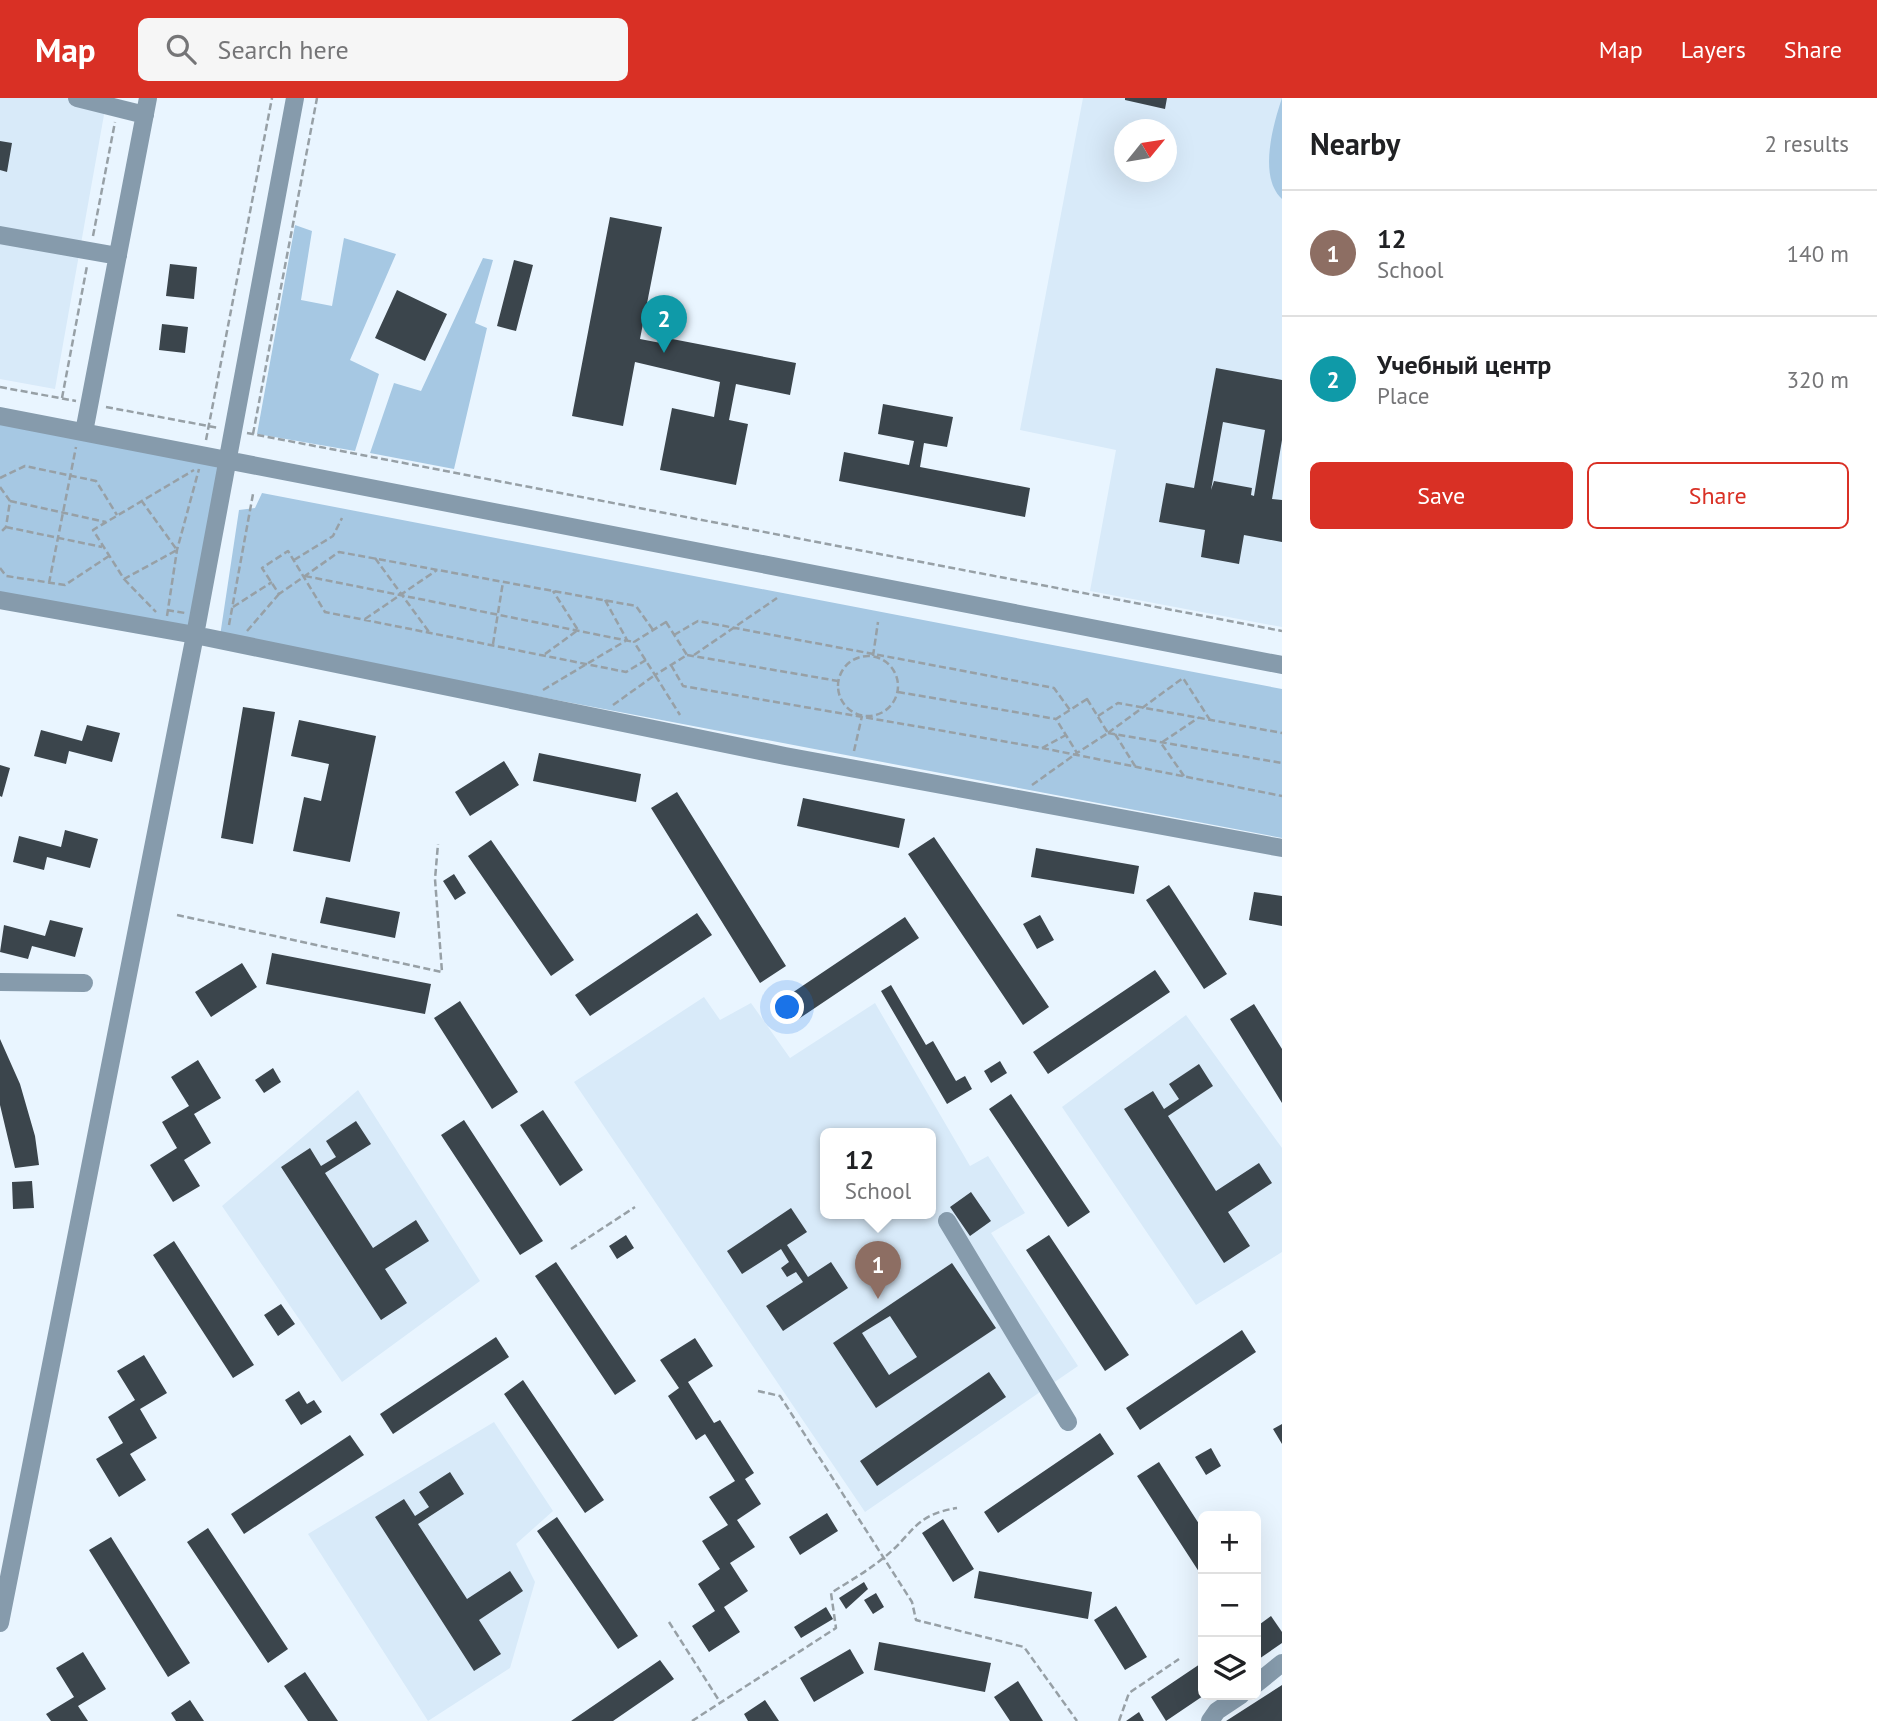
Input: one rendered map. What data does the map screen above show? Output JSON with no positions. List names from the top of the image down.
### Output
{
  "north": "top right",
  "page": {
    "header": "Map",
    "search": "Search here",
    "nav": ["Map", "Layers", "Share"],
    "heading": ["Nearby", "2 results"],
    "list": [
      {
        "mark": "1",
        "name": "12",
        "note": "School",
        "value": "140 m"
      },
      {
        "mark": "2",
        "name": "Учебный центр",
        "note": "Place",
        "value": "320 m"
      }
    ],
    "pins": ["2", "1"],
    "buttons": ["Save", "Share"],
    "popup": ["12", "School"],
    "map_buttons": ["+", "−"]
  }
}
